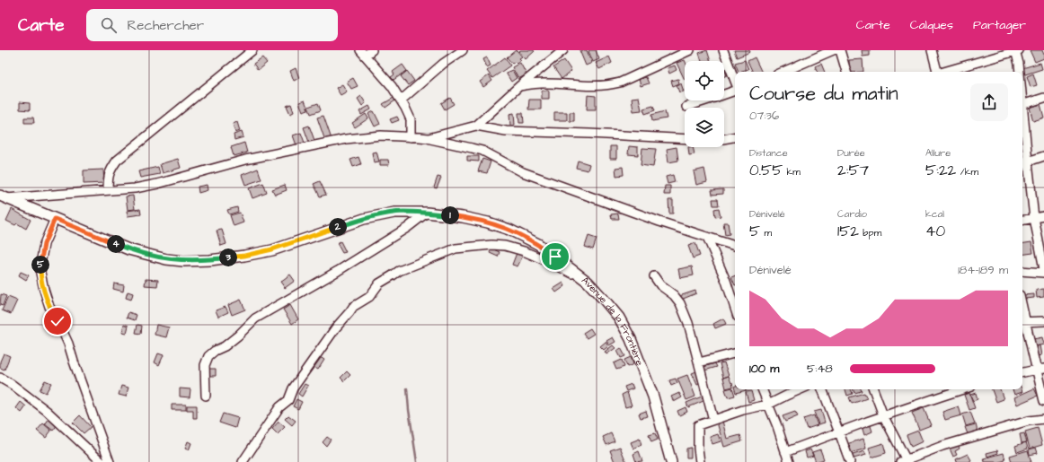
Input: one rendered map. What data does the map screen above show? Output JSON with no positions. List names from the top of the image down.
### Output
{
  "streets": {
    "street": ["Avenue de la Frontière"]
  },
  "page": {
    "header": "Carte",
    "search": "Rechercher",
    "nav": ["Carte", "Calques", "Partager"],
    "heading": ["Course du matin", "07:36"],
    "stats": [
      ["Distance", "0.55 km"],
      ["Durée", "2:57"],
      ["Allure", "5:22 /km"],
      ["Dénivelé", "5 m"],
      ["Cardio", "152 bpm"],
      ["kcal", "40"]
    ],
    "pins": [
      "1",
      "2",
      "4",
      "3",
      "5"
    ],
    "chart": ["Dénivelé", "184–189 m"],
    "list": [
      {
        "name": "100 m",
        "note": "5:48"
      }
    ]
  }
}
